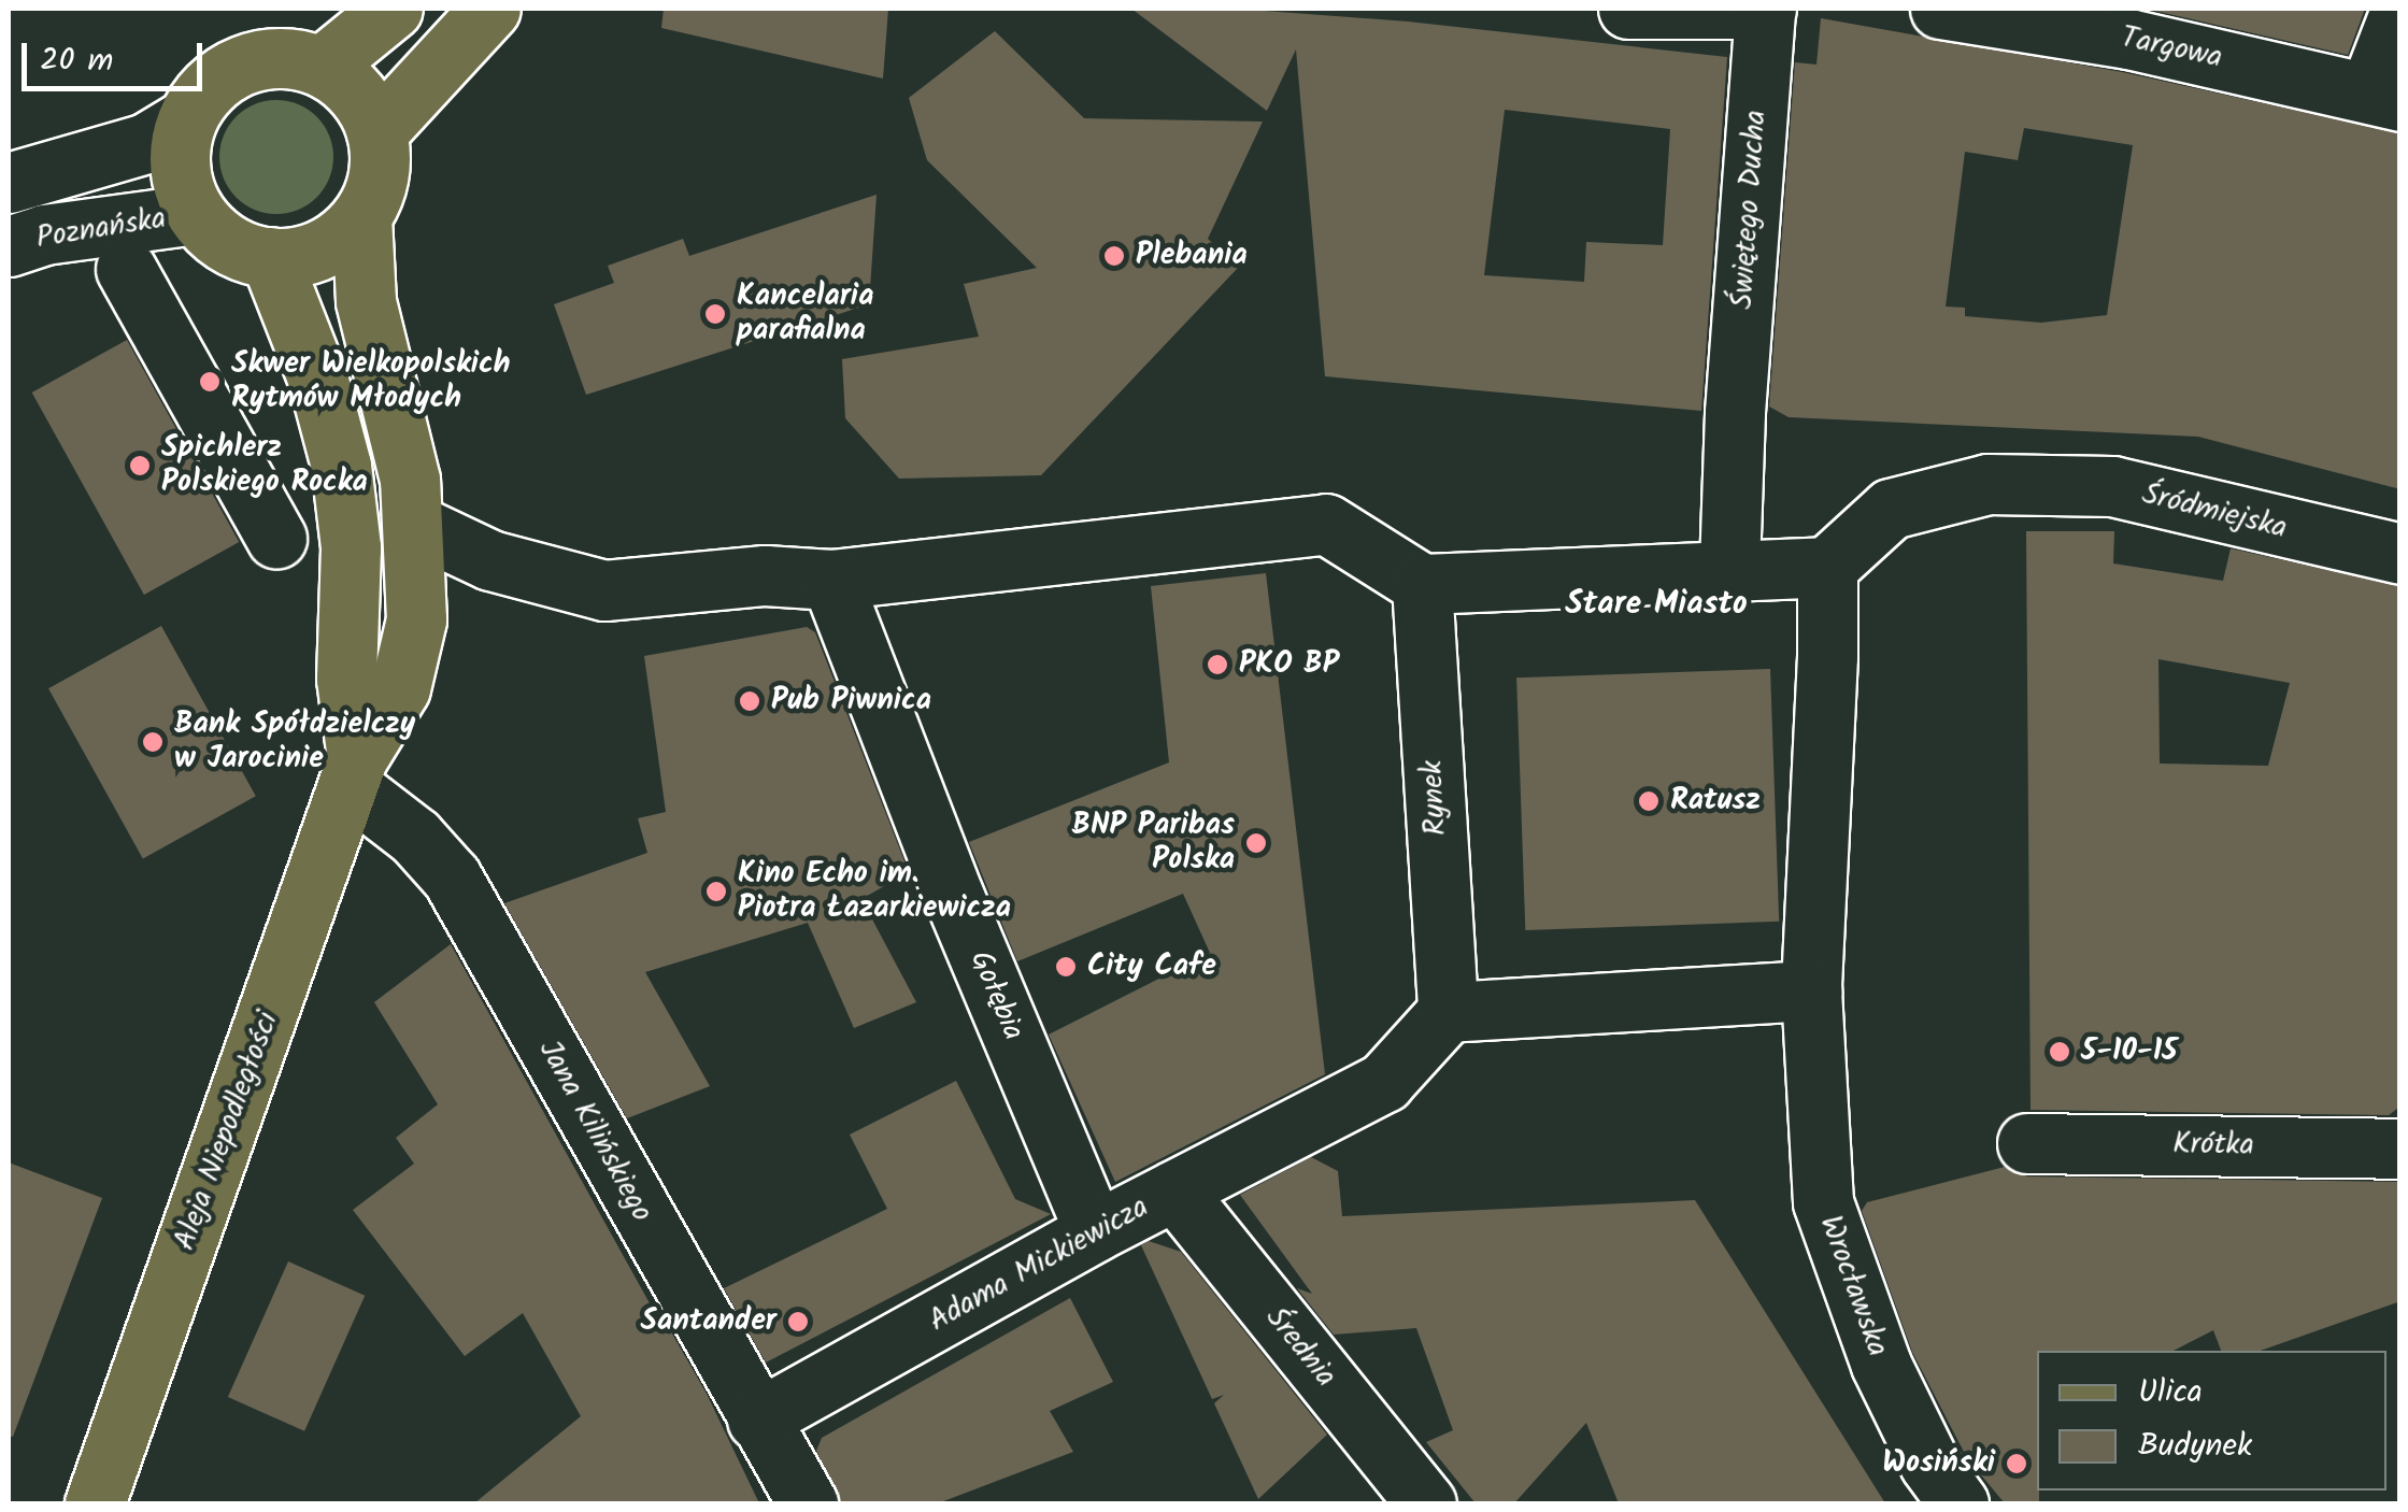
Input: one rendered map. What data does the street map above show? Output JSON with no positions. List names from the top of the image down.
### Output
{
  "streets": {
    "main road": ["Aleja Niepodległości"],
    "street": [
      "Targowa",
      "Świętego Ducha",
      "Poznańska",
      "Śródmiejska",
      "Rynek",
      "Gołębia",
      "Jana Kilińskiego",
      "Krótka",
      "Adama Mickiewicza",
      "Wrocławska",
      "Średnia"
    ]
  },
  "crossings": [
    ["Poznańska", "Aleja Niepodległości"],
    ["Rynek", "Adama Mickiewicza"],
    ["Gołębia", "Adama Mickiewicza"],
    ["Aleja Niepodległości", "Jana Kilińskiego"],
    ["Jana Kilińskiego", "Adama Mickiewicza"],
    ["Adama Mickiewicza", "Średnia"]
  ],
  "districts": ["Stare Miasto"],
  "places": [
    "Plebania",
    "Kancelaria parafialna",
    "Skwer Wielkopolskich Rytmów Młodych",
    "Spichlerz Polskiego Rocka",
    "PKO BP",
    "Pub Piwnica",
    "Bank Spółdzielczy w Jarocinie",
    "Ratusz",
    "BNP Paribas Polska",
    "Kino Echo im. Piotra Łazarkiewicza",
    "City Cafe",
    "5-10-15",
    "Santander",
    "Wosiński"
  ],
  "legend": ["Ulica", "Budynek"],
  "scale_bar": "20 m"
}
